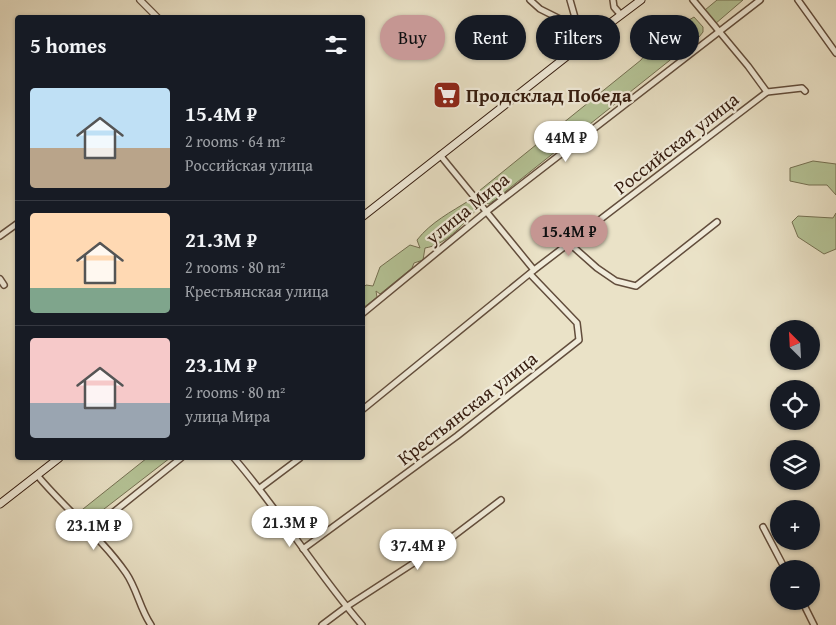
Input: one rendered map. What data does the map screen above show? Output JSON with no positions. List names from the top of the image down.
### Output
{
  "streets": {
    "street": ["Российская улица", "улица Мира", "Крестьянская улица"]
  },
  "crossings": [
    ["Российская улица", "Крестьянская улица"]
  ],
  "places": {
    "supermarket": ["Продсклад Победа"]
  },
  "north": "top left",
  "page": {
    "chip": [
      "Buy",
      "Rent",
      "Filters",
      "New"
    ],
    "heading": "5 homes",
    "list": [
      {
        "name": "15.4M ₽",
        "note": "2 rooms · 64 m² · Российская улица"
      },
      {
        "name": "21.3M ₽",
        "note": "2 rooms · 80 m² · Крестьянская улица"
      },
      {
        "name": "23.1M ₽",
        "note": "2 rooms · 80 m² · улица Мира"
      }
    ],
    "price": [
      "44M ₽",
      "15.4M ₽",
      "21.3M ₽",
      "23.1M ₽",
      "37.4M ₽"
    ],
    "map_buttons": ["+", "−"]
  }
}
